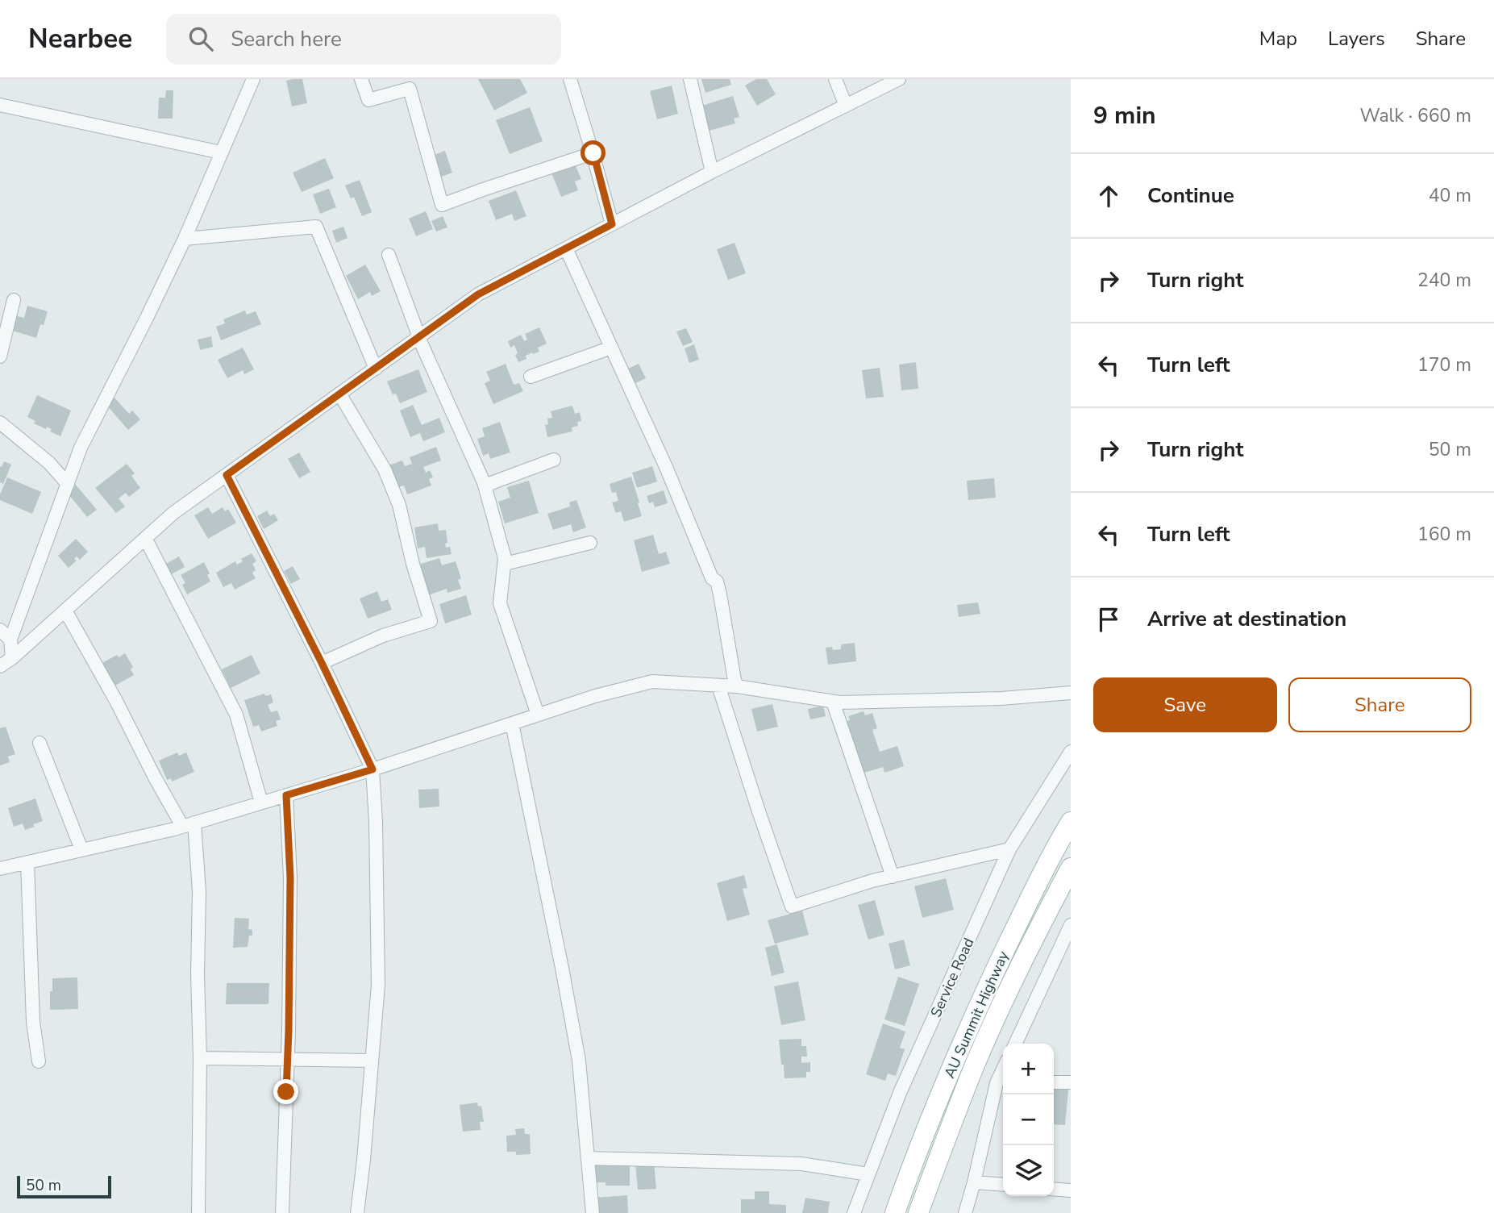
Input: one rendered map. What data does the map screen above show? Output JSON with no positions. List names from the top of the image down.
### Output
{
  "streets": {
    "main road": ["AU Summit Highway"],
    "street": ["Service Road"]
  },
  "scale_bar": "50 m",
  "page": {
    "header": "Nearbee",
    "search": "Search here",
    "nav": ["Map", "Layers", "Share"],
    "heading": ["9 min", "Walk · 660 m"],
    "list": [
      ["Continue", "40 m"],
      ["Turn right", "240 m"],
      ["Turn left", "170 m"],
      ["Turn right", "50 m"],
      ["Turn left", "160 m"],
      "Arrive at destination"
    ],
    "buttons": ["Save", "Share"],
    "map_buttons": ["+", "−"],
    "scale": "50 m"
  }
}
